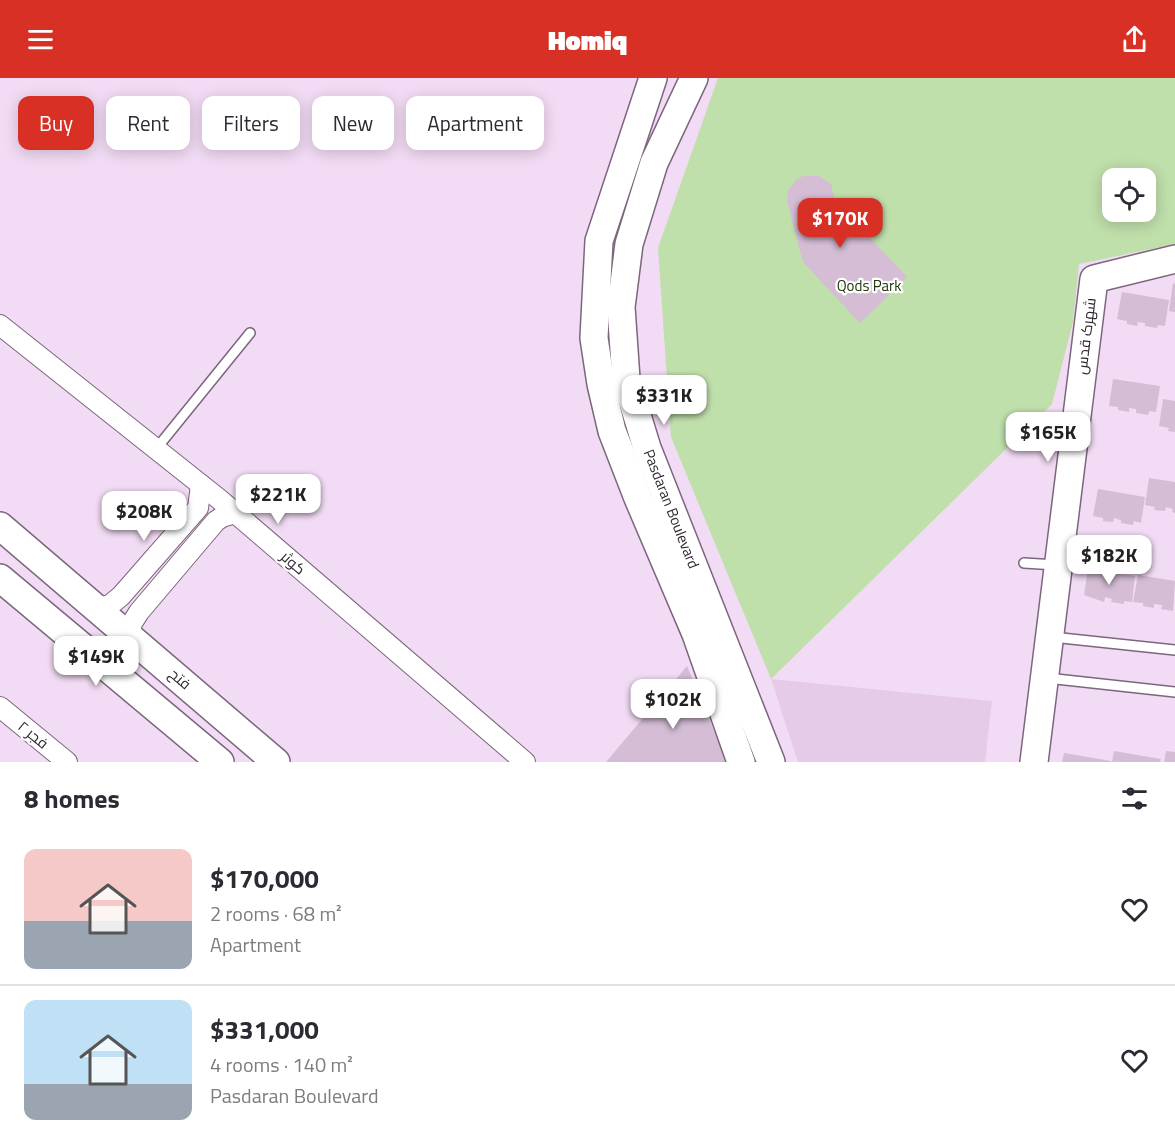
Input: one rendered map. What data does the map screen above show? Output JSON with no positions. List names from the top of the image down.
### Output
{
  "streets": {
    "main road": ["شهرک قدس", "Pasdaran Boulevard", "فتح"],
    "street": ["کوثر", "فجر ۲"]
  },
  "parks": ["Qods Park"],
  "page": {
    "header": "Homiq",
    "chip": [
      "Buy",
      "Rent",
      "Filters",
      "New",
      "Apartment"
    ],
    "price": [
      "$170K",
      "$331K",
      "$165K",
      "$221K",
      "$208K",
      "$182K",
      "$149K",
      "$102K"
    ],
    "heading": "8 homes",
    "list": [
      {
        "name": "$170,000",
        "note": "2 rooms · 68 m² · Apartment"
      },
      {
        "name": "$331,000",
        "note": "4 rooms · 140 m² · Pasdaran Boulevard"
      }
    ]
  }
}
